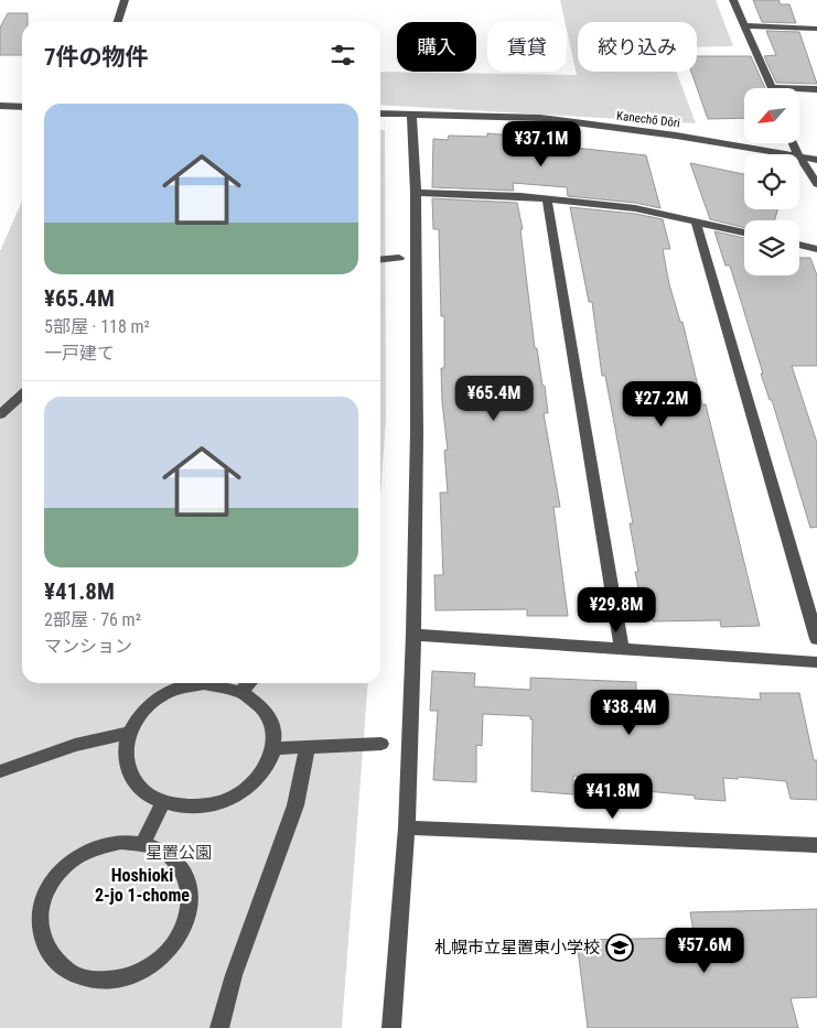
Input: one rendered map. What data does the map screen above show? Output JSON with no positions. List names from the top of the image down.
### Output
{
  "streets": {
    "street": ["Kanechō Dōri"]
  },
  "districts": ["Hoshioki 2-jo 1-chome"],
  "parks": ["星置公園"],
  "places": {
    "school or university": ["札幌市立星置東小学校"]
  },
  "north": "bottom left",
  "page": {
    "chip": ["購入", "賃貸", "絞り込み"],
    "heading": "7件の物件",
    "list": [
      {
        "name": "¥65.4M",
        "note": "5部屋 · 118 m² · 一戸建て"
      },
      {
        "name": "¥41.8M",
        "note": "2部屋 · 76 m² · マンション"
      }
    ],
    "price": [
      "¥37.1M",
      "¥65.4M",
      "¥27.2M",
      "¥29.8M",
      "¥38.4M",
      "¥41.8M",
      "¥57.6M"
    ]
  }
}
